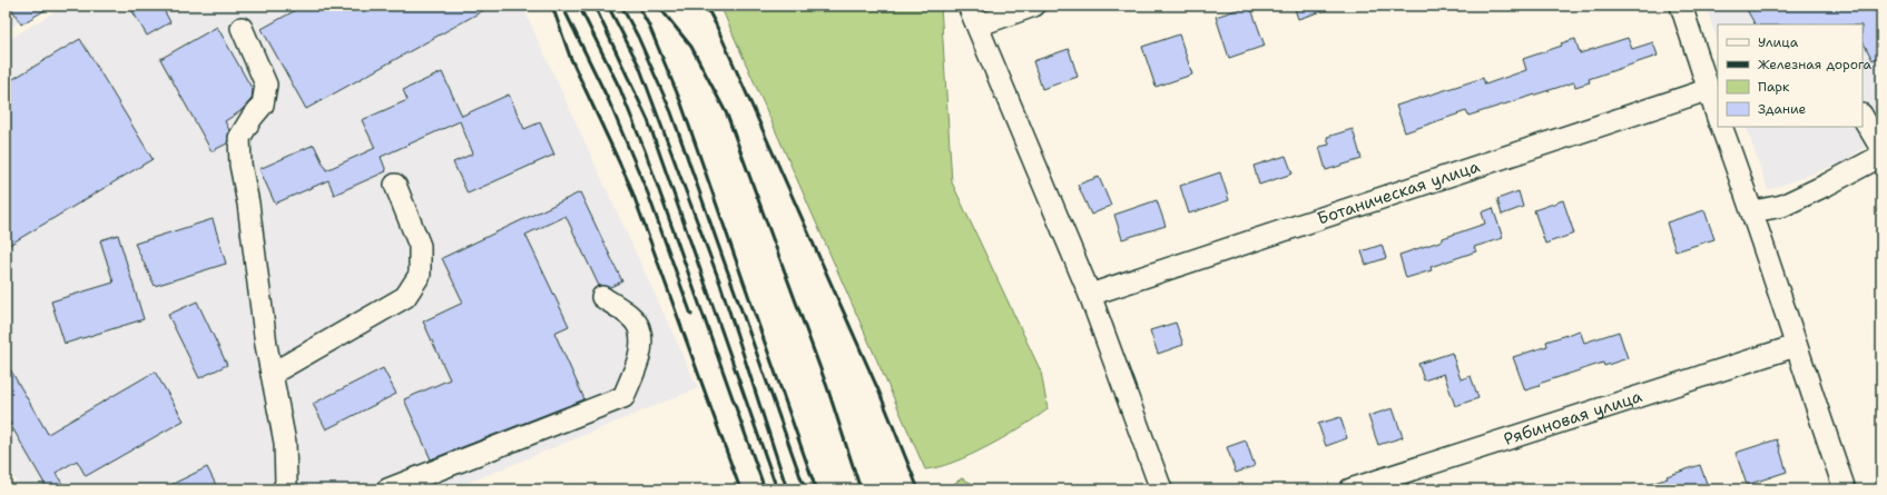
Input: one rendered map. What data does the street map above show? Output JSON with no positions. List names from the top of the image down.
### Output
{
  "streets": {
    "street": ["Ботаническая улица", "Рябиновая улица"]
  },
  "legend": [
    "Улица",
    "Железная дорога",
    "Парк",
    "Здание"
  ]
}
